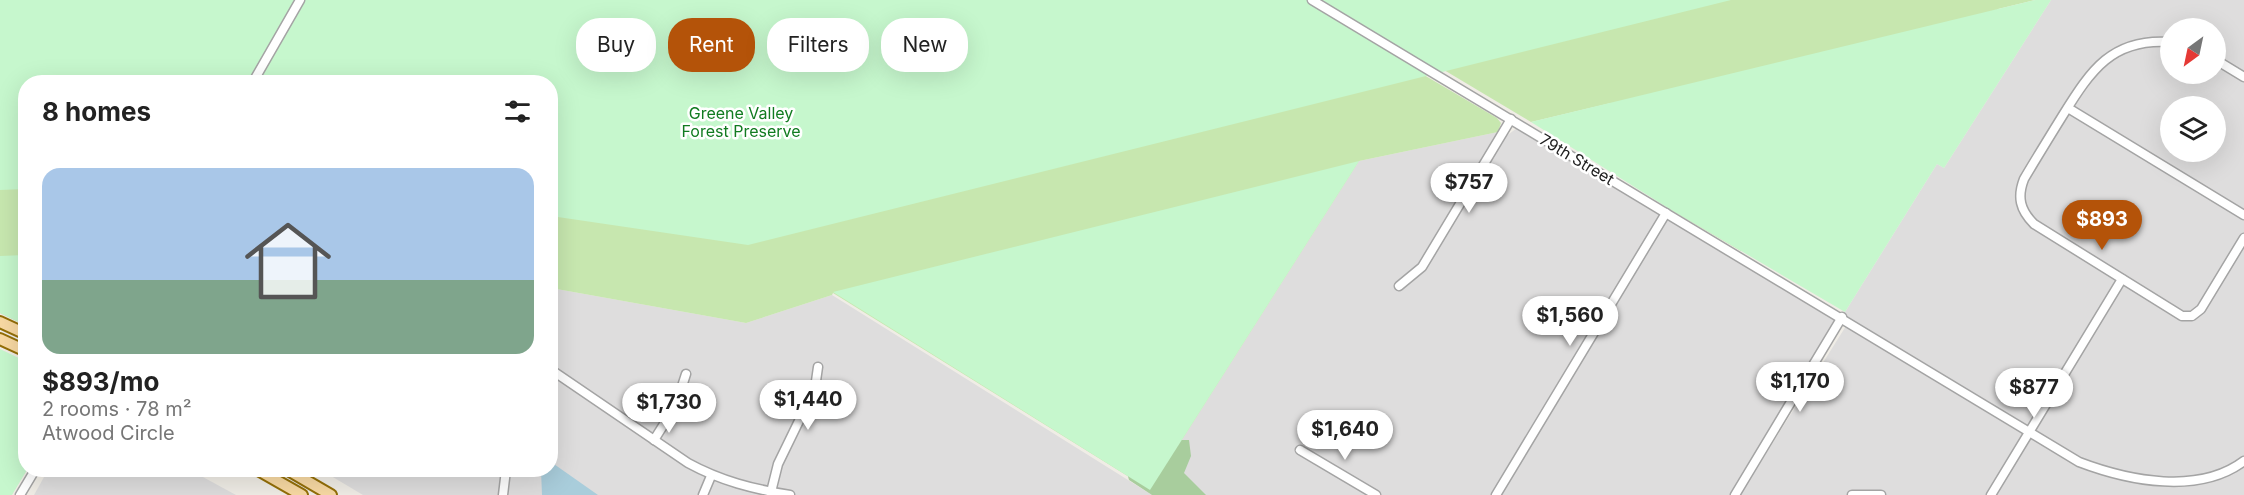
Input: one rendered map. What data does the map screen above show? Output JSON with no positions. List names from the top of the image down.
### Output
{
  "streets": {
    "street": ["79th Street"]
  },
  "parks": ["Greene Valley Forest Preserve"],
  "north": "bottom left",
  "page": {
    "chip": [
      "Buy",
      "Rent",
      "Filters",
      "New"
    ],
    "heading": "8 homes",
    "list": [
      {
        "name": "$893/mo",
        "note": "2 rooms · 78 m² · Atwood Circle"
      }
    ],
    "price": [
      "$757",
      "$893",
      "$1,560",
      "$1,170",
      "$877",
      "$1,440",
      "$1,730",
      "$1,640"
    ]
  }
}
